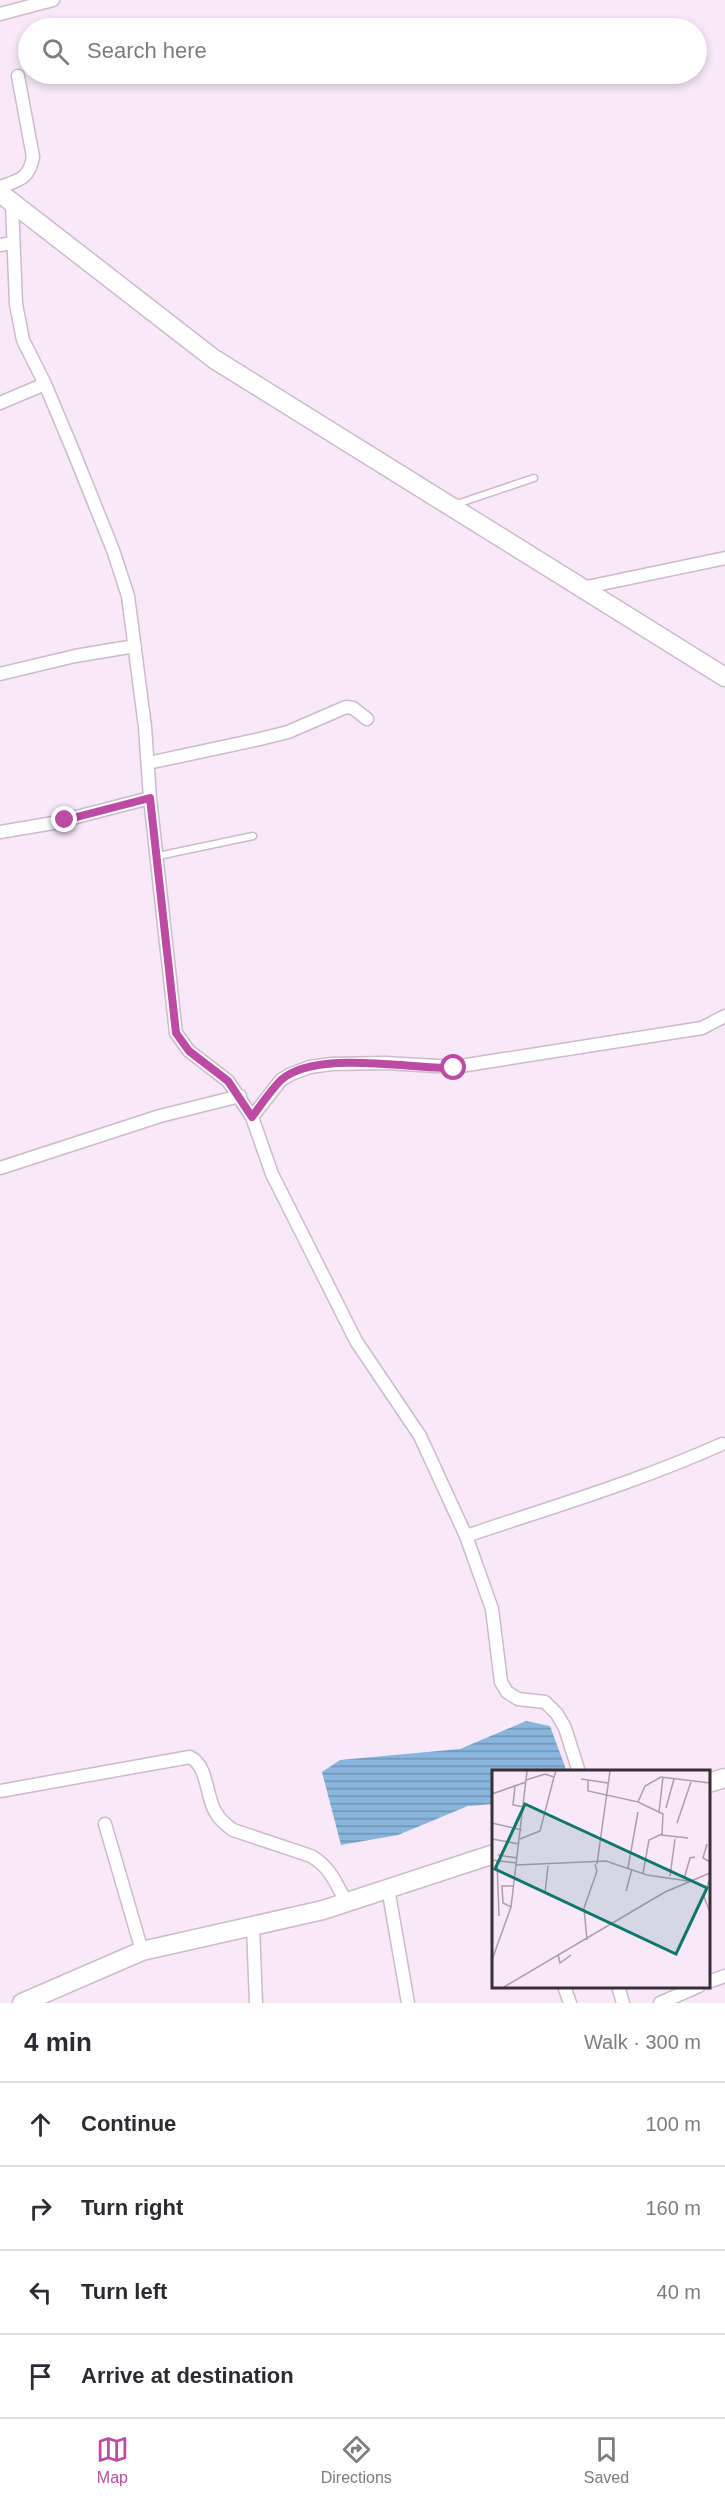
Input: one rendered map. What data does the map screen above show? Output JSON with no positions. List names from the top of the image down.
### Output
{
  "page": {
    "search": "Search here",
    "heading": ["4 min", "Walk · 300 m"],
    "list": [
      ["Continue", "100 m"],
      ["Turn right", "160 m"],
      ["Turn left", "40 m"],
      "Arrive at destination"
    ],
    "nav": ["Map", "Directions", "Saved"]
  }
}
